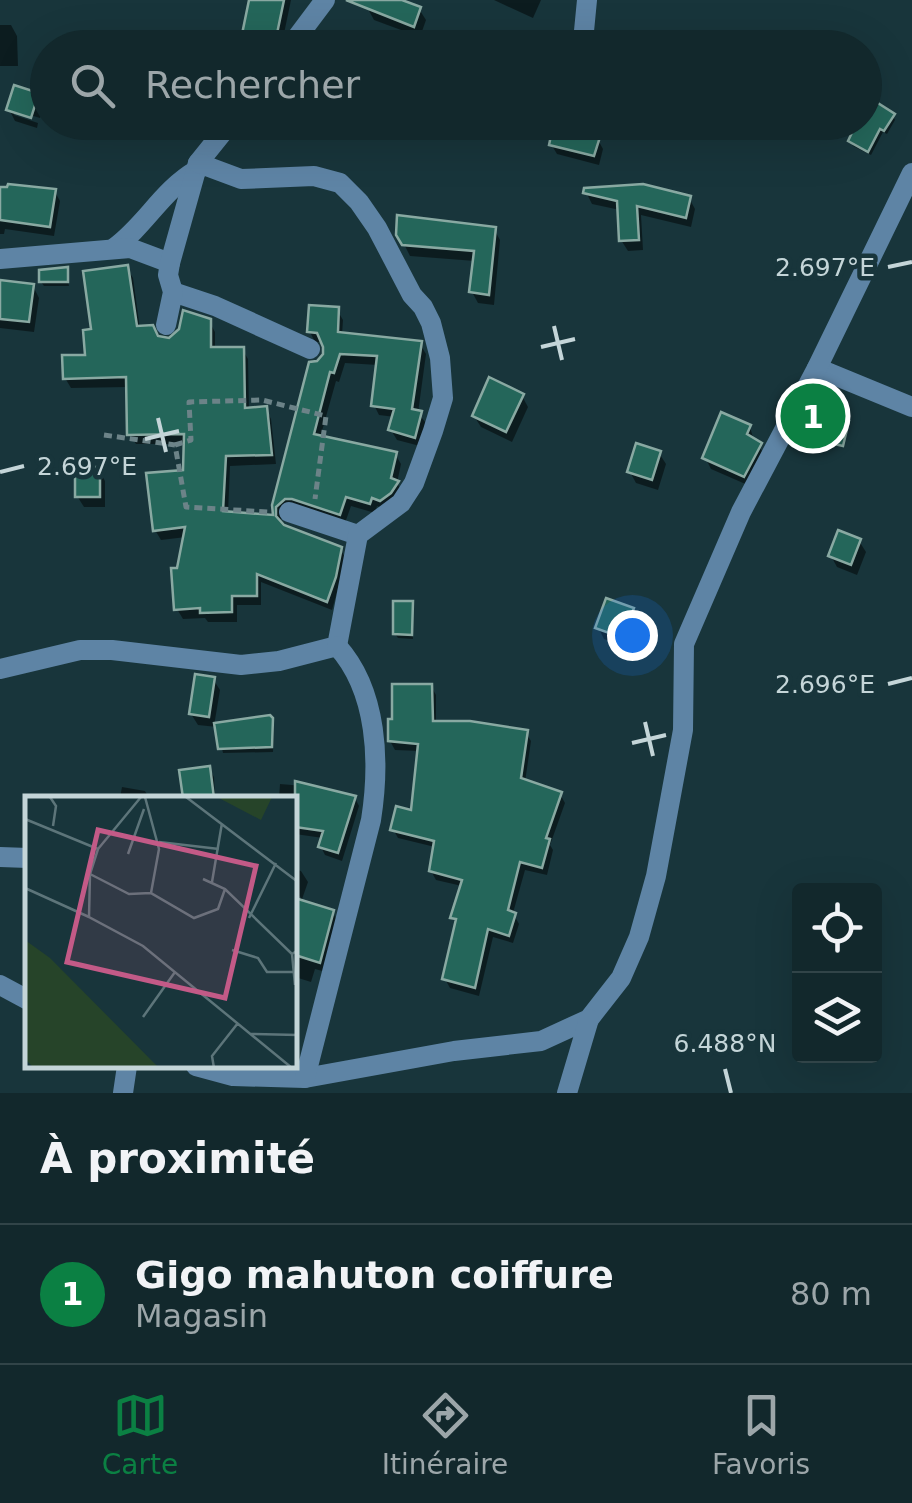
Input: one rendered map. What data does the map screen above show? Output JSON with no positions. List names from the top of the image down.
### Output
{
  "page": {
    "search": "Rechercher",
    "pins": "1",
    "heading": "À proximité",
    "list": [
      {
        "mark": "1",
        "name": "Gigo mahuton coiffure",
        "note": "Magasin",
        "value": "80 m"
      }
    ],
    "nav": ["Carte", "Itinéraire", "Favoris"]
  },
  "coordinates": ["2.697°E", "2.696°E", "6.488°N"]
}
